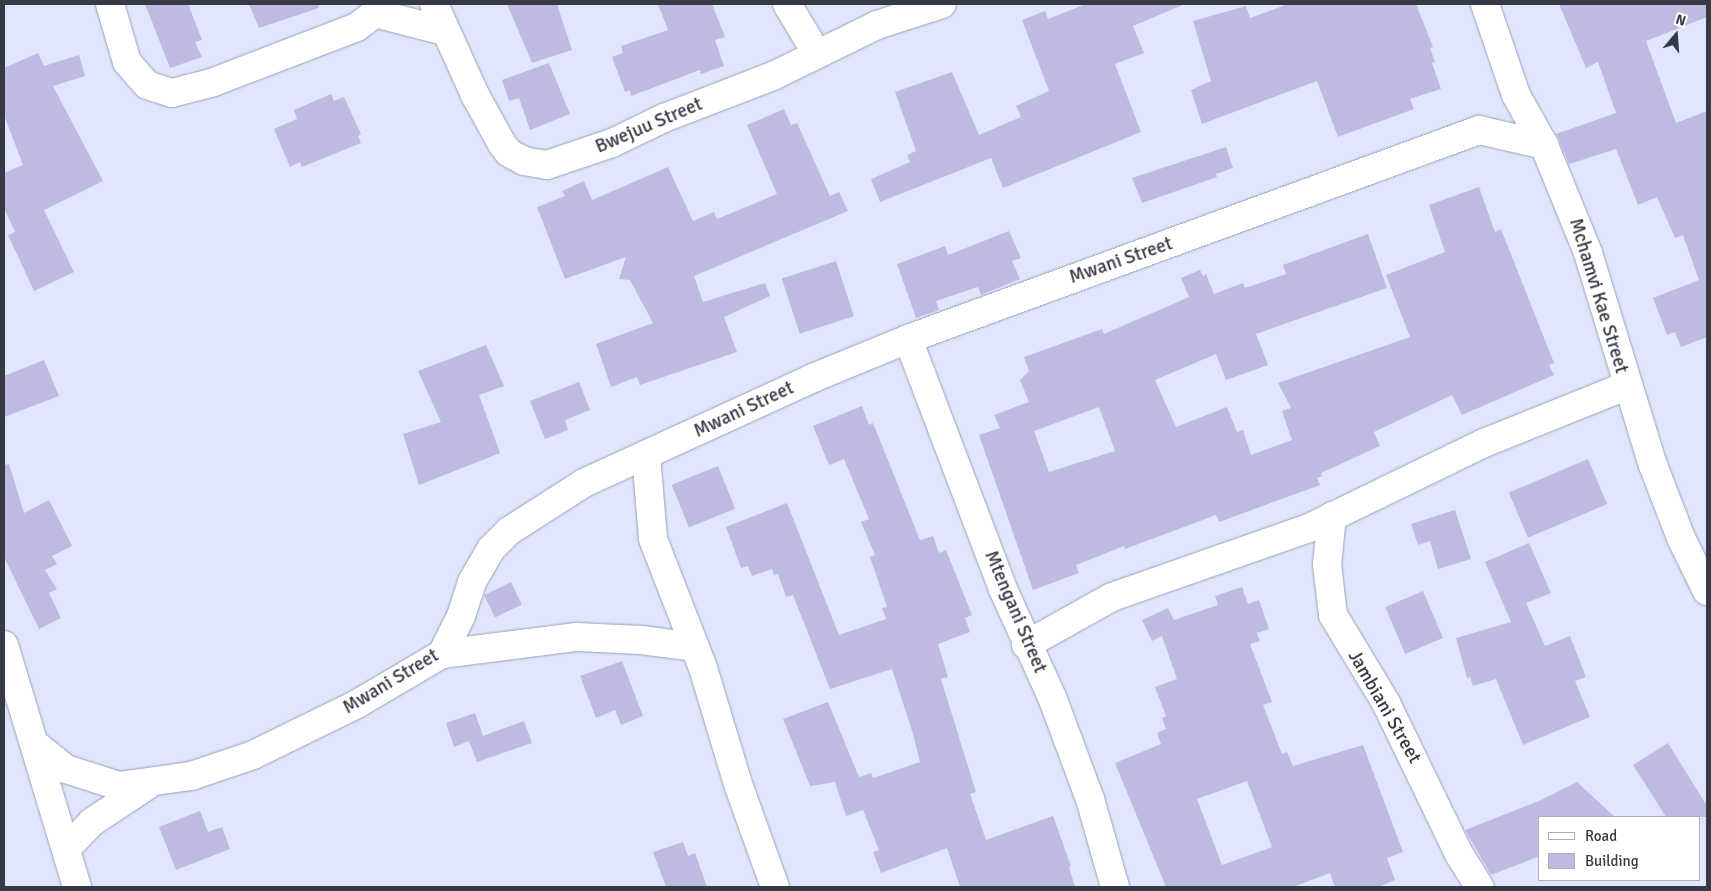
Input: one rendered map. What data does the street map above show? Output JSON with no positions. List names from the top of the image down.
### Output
{
  "streets": {
    "street": [
      "Bwejuu Street",
      "Mwani Street",
      "Mchamvi Kae Street",
      "Mtengani Street",
      "Jambiani Street"
    ]
  },
  "crossings": [
    ["Mwani Street", "Mchamvi Kae Street"],
    ["Mwani Street", "Mtengani Street"]
  ],
  "legend": ["Road", "Building"],
  "north": "top"
}
